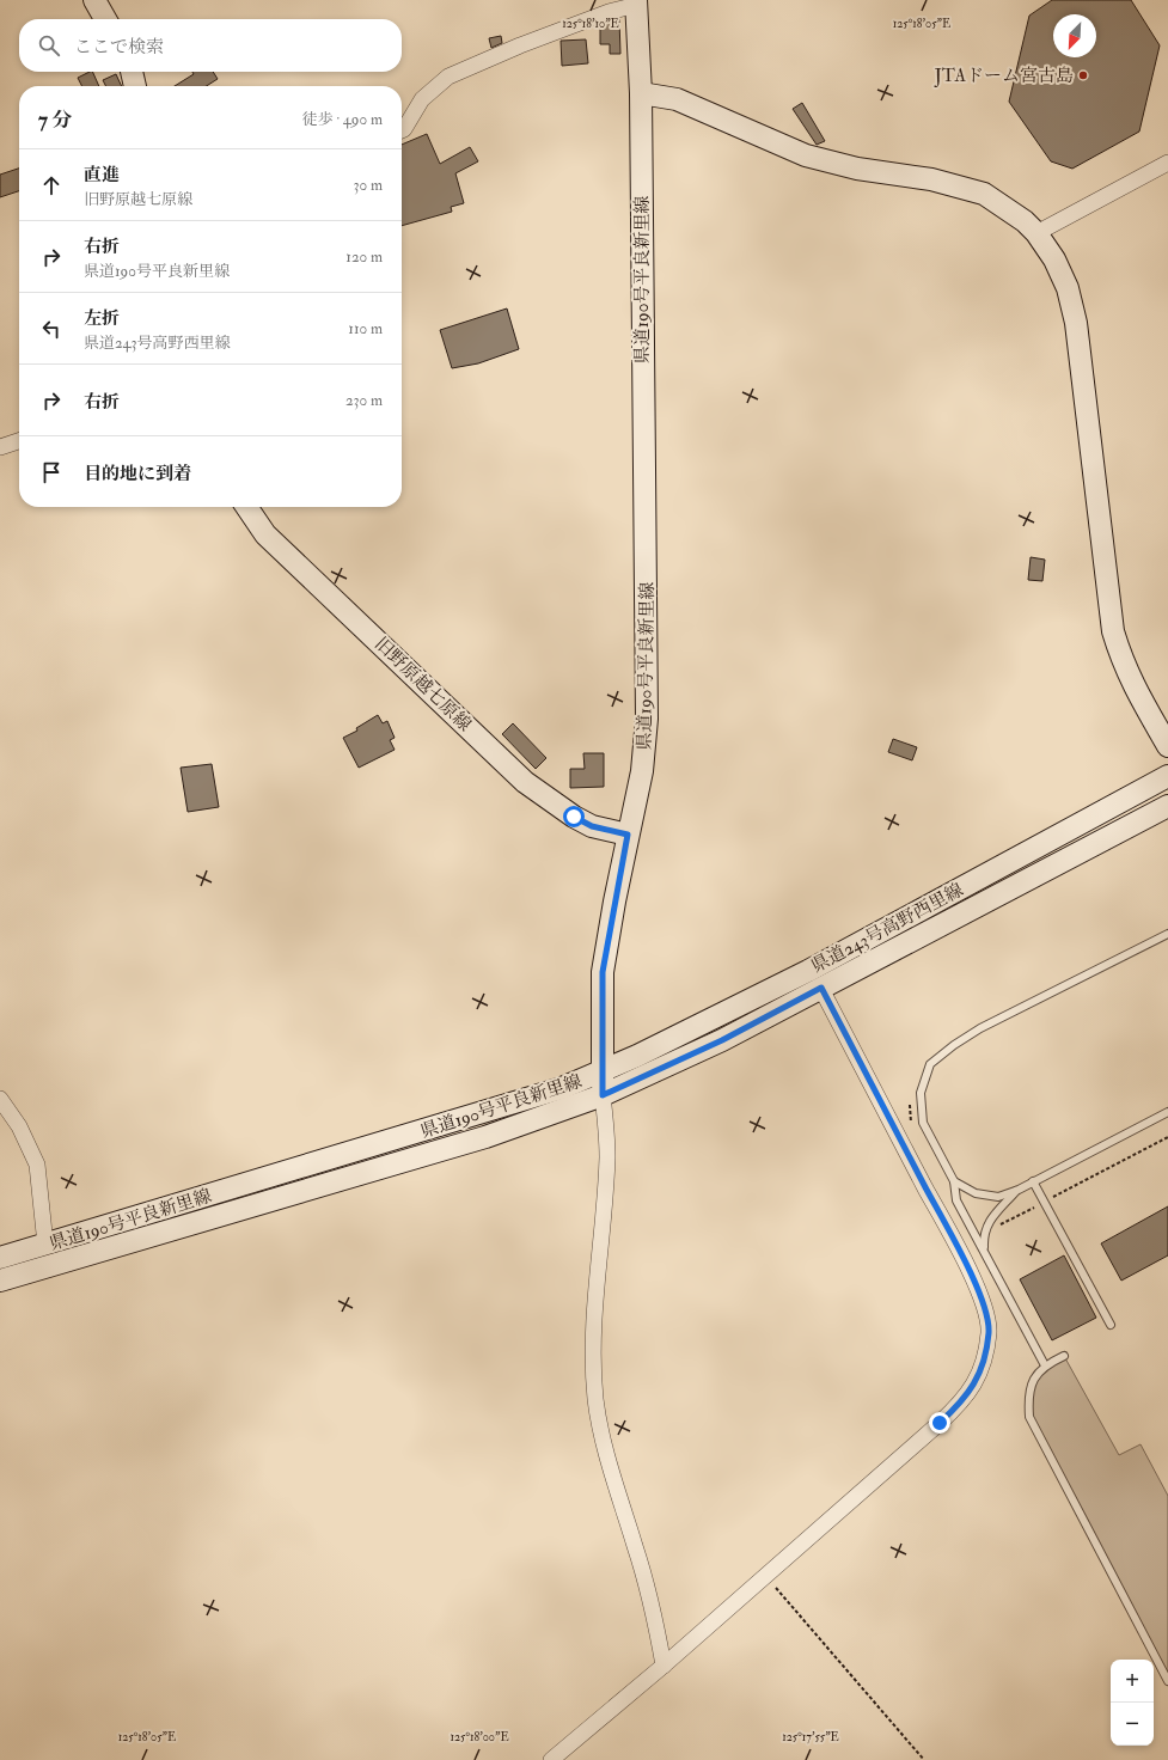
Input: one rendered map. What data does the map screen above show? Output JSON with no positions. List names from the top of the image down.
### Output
{
  "streets": {
    "main road": ["県道190号平良新里線", "旧野原越七原線", "県道243号高野西里線"]
  },
  "crossings": [
    ["県道190号平良新里線", "旧野原越七原線"],
    ["県道190号平良新里線", "県道243号高野西里線"]
  ],
  "places": ["JTAドーム宮古島"],
  "north": "bottom left",
  "page": {
    "search": "ここで検索",
    "heading": ["7 分", "徒歩 · 490 m"],
    "list": [
      ["直進", "旧野原越七原線", "30 m"],
      ["右折", "県道190号平良新里線", "120 m"],
      ["左折", "県道243号高野西里線", "110 m"],
      ["右折", "230 m"],
      "目的地に到着"
    ],
    "map_buttons": ["+", "−"]
  },
  "coordinates": [
    "125°18'10\"E",
    "125°18'05\"E",
    "125°18'00\"E",
    "125°17'55\"E"
  ]
}
